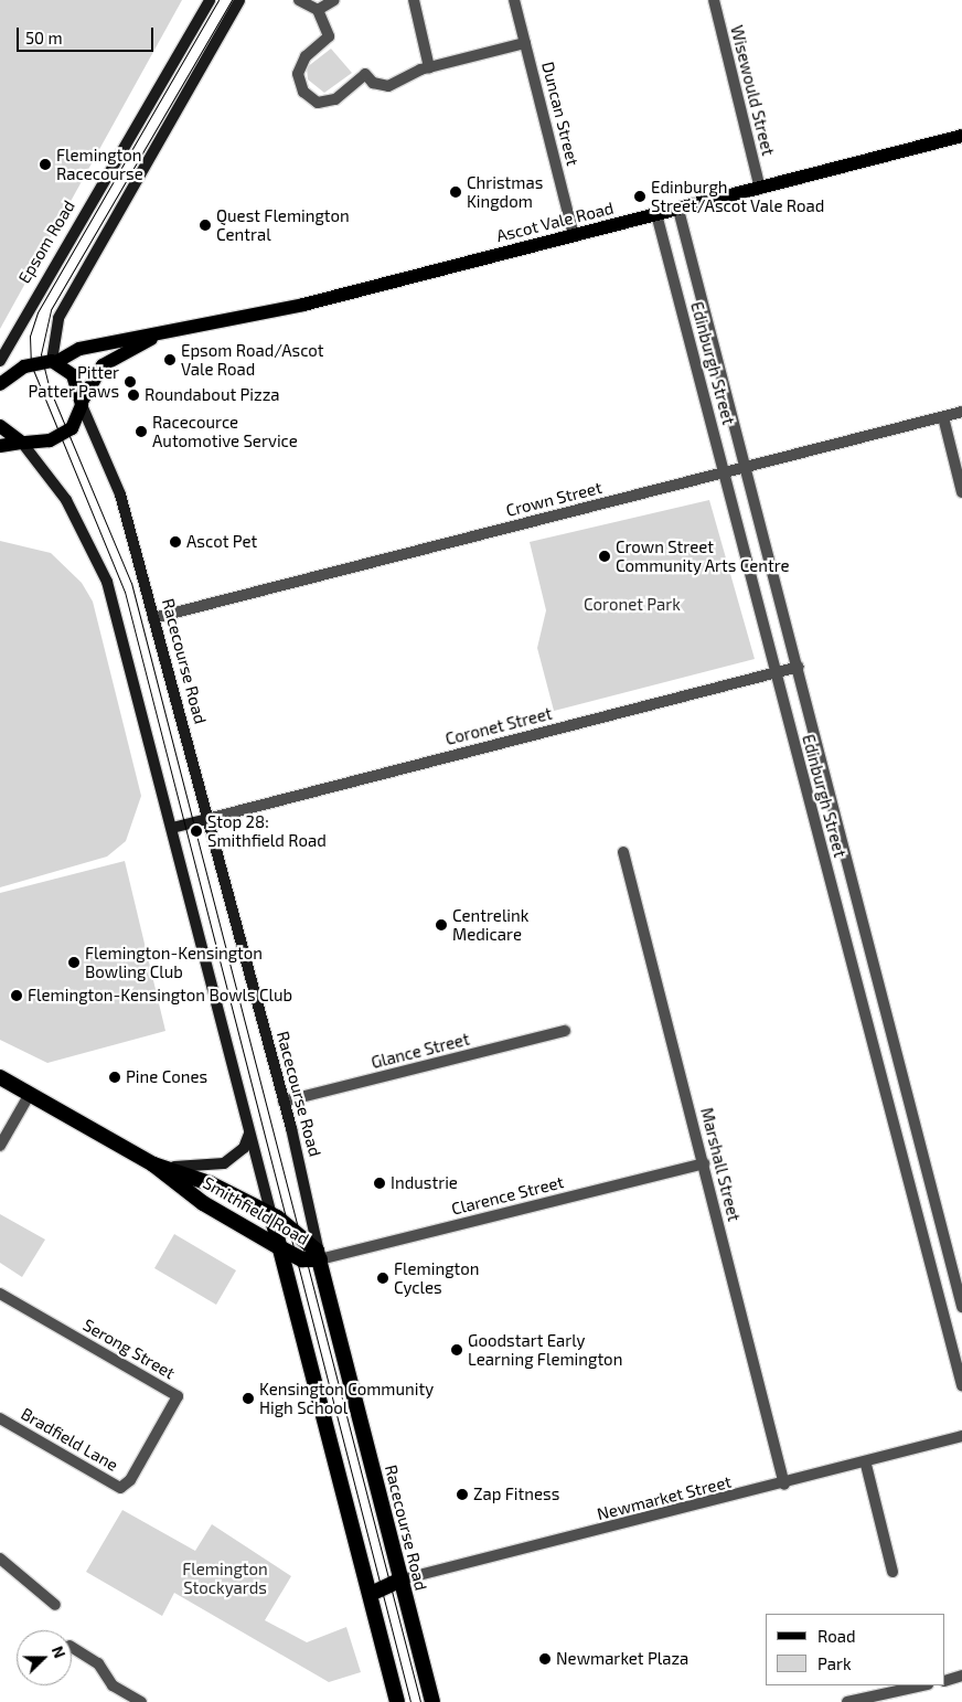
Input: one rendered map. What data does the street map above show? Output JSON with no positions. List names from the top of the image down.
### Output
{
  "streets": {
    "highway": ["Racecourse Road", "Smithfield Road"],
    "main road": ["Ascot Vale Road", "Epsom Road"],
    "street": [
      "Wisewould Street",
      "Duncan Street",
      "Edinburgh Street",
      "Crown Street",
      "Coronet Street",
      "Glance Street",
      "Marshall Street",
      "Clarence Street",
      "Serong Street",
      "Bradfield Lane",
      "Newmarket Street"
    ]
  },
  "crossings": [
    ["Wisewould Street", "Ascot Vale Road"],
    ["Duncan Street", "Ascot Vale Road"],
    ["Ascot Vale Road", "Edinburgh Street"],
    ["Ascot Vale Road", "Racecourse Road"],
    ["Edinburgh Street", "Crown Street"],
    ["Edinburgh Street", "Coronet Street"],
    ["Crown Street", "Racecourse Road"],
    ["Racecourse Road", "Coronet Street"],
    ["Racecourse Road", "Glance Street"],
    ["Racecourse Road", "Clarence Street"],
    ["Racecourse Road", "Smithfield Road"],
    ["Racecourse Road", "Newmarket Street"],
    ["Marshall Street", "Clarence Street"],
    ["Marshall Street", "Newmarket Street"],
    ["Clarence Street", "Smithfield Road"],
    ["Serong Street", "Bradfield Lane"]
  ],
  "parks": ["Coronet Park", "Flemington Stockyards"],
  "places": [
    "Flemington Racecourse",
    "Christmas Kingdom",
    "Edinburgh Street/Ascot Vale Road",
    "Quest Flemington Central",
    "Epsom Road/Ascot Vale Road",
    "Pitter Patter Paws",
    "Roundabout Pizza",
    "Racecource Automotive Service",
    "Ascot Pet",
    "Crown Street Community Arts Centre",
    "Stop 28: Smithfield Road",
    "Centrelink Medicare",
    "Flemington-Kensington Bowling Club",
    "Flemington-Kensington Bowls Club",
    "Pine Cones",
    "Industrie",
    "Flemington Cycles",
    "Goodstart Early Learning Flemington",
    "Kensington Community High School",
    "Zap Fitness",
    "Newmarket Plaza"
  ],
  "legend": ["Road", "Park"],
  "scale_bar": "50 m",
  "north": "right"
}
